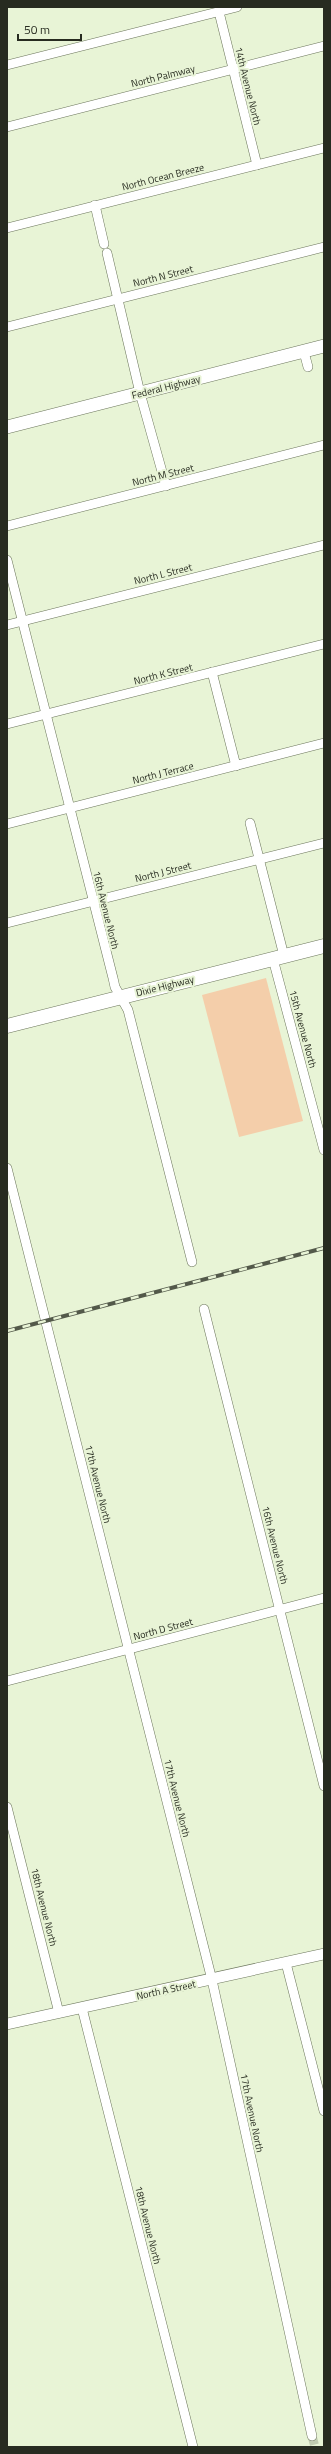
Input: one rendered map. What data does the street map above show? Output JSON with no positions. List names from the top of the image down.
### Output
{
  "streets": {
    "main road": ["Federal Highway", "Dixie Highway"],
    "street": [
      "North Palmway",
      "14th Avenue North",
      "North Ocean Breeze",
      "North N Street",
      "North M Street",
      "North L Street",
      "North K Street",
      "North J Terrace",
      "North J Street",
      "16th Avenue North",
      "15th Avenue North",
      "17th Avenue North",
      "North D Street",
      "18th Avenue North",
      "North A Street"
    ]
  },
  "crossings": [
    ["North Palmway", "14th Avenue North"],
    ["14th Avenue North", "North Ocean Breeze"],
    ["North L Street", "16th Avenue North"],
    ["North K Street", "16th Avenue North"],
    ["North J Terrace", "16th Avenue North"],
    ["North J Street", "16th Avenue North"],
    ["North J Street", "15th Avenue North"],
    ["16th Avenue North", "Dixie Highway"],
    ["16th Avenue North", "North D Street"],
    ["Dixie Highway", "15th Avenue North"],
    ["17th Avenue North", "North D Street"],
    ["17th Avenue North", "North A Street"],
    ["18th Avenue North", "North A Street"]
  ],
  "scale_bar": "50 m"
}
